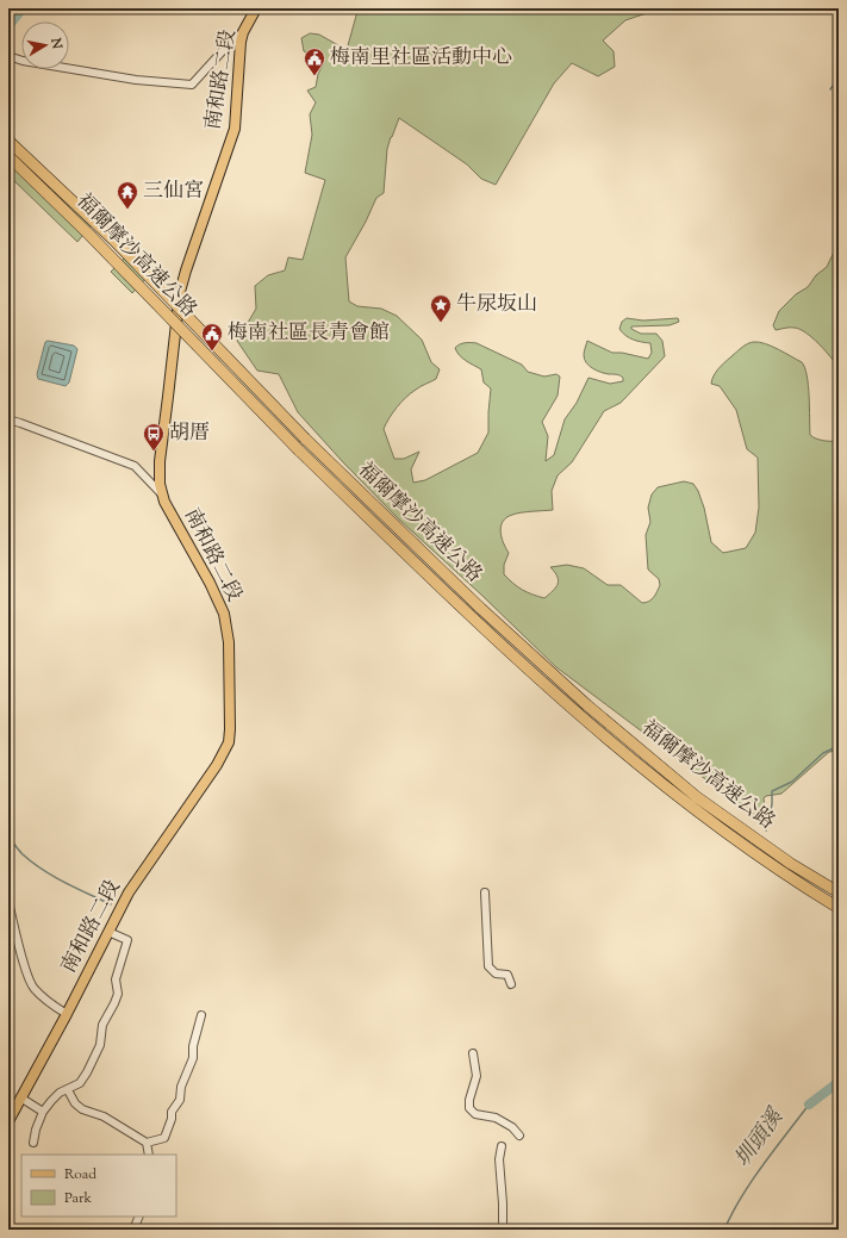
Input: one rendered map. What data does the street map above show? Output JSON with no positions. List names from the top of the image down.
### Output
{
  "streets": {
    "highway": ["福爾摩沙高速公路"],
    "main road": ["南和路二段"]
  },
  "water": ["圳頭溪"],
  "places": {
    "public building": ["梅南里社區活動中心", "梅南社區長青會館"],
    "temple": ["三仙宮"],
    "place": ["牛尿坂山"],
    "bus stop": ["胡厝"]
  },
  "legend": ["Road", "Park"],
  "north": "right"
}
